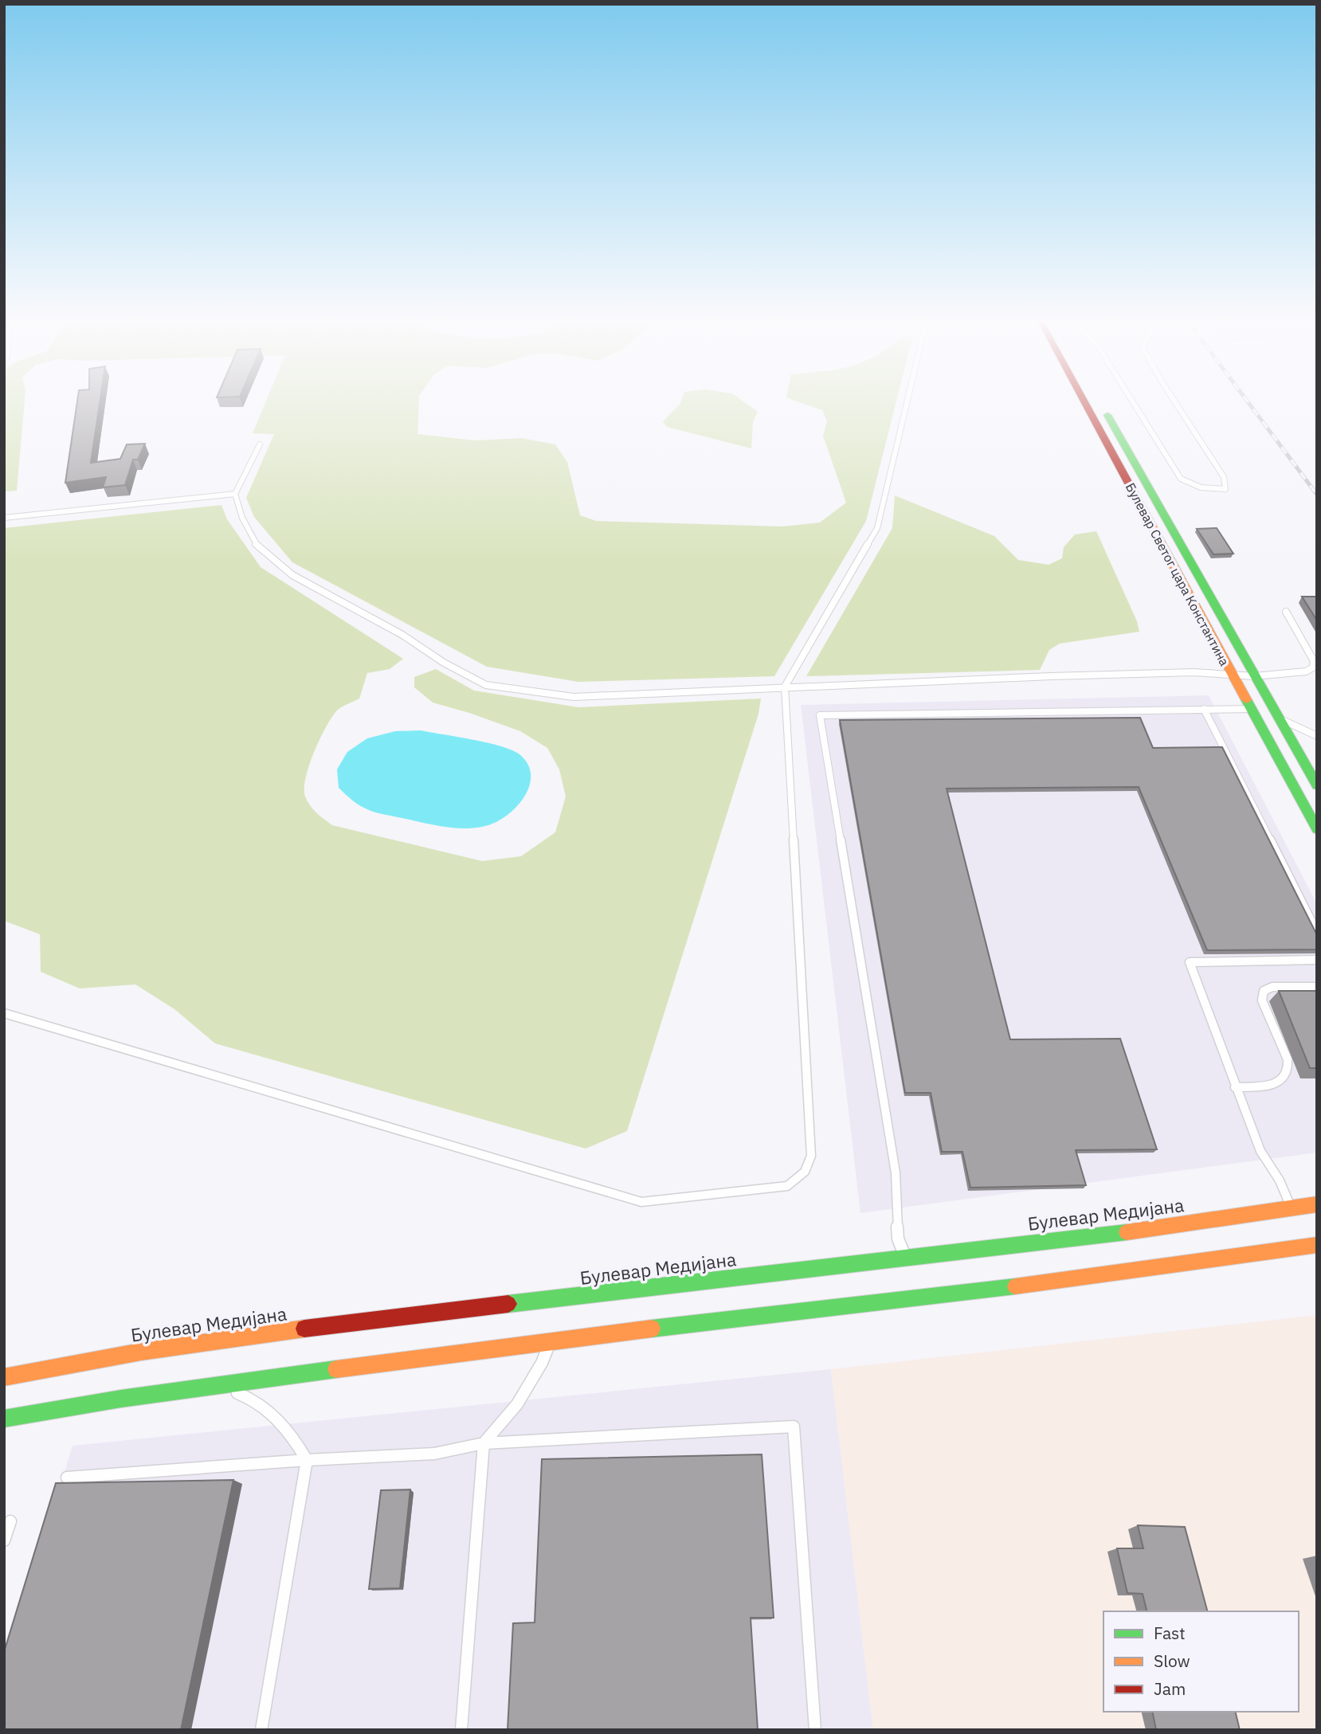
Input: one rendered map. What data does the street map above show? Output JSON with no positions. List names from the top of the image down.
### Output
{
  "streets": {
    "main road": ["Булевар Светог цара Константина", "Булевар Медијана"]
  },
  "legend": ["Fast", "Slow", "Jam"]
}
